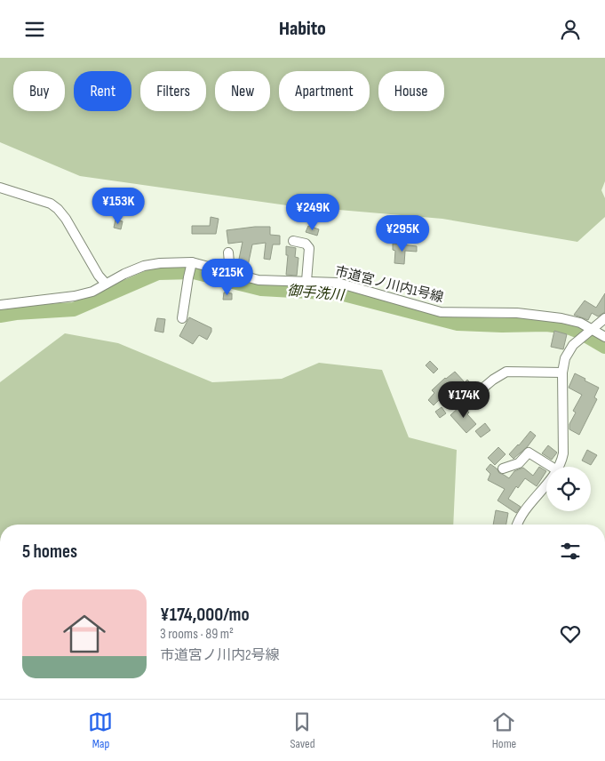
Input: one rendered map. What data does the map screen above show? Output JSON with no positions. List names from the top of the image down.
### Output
{
  "streets": {
    "street": ["市道宮ノ川内1号線"]
  },
  "water": ["御手洗川"],
  "page": {
    "header": "Habito",
    "chip": [
      "Buy",
      "Rent",
      "Filters",
      "New",
      "Apartment",
      "House"
    ],
    "price": [
      "¥153K",
      "¥249K",
      "¥295K",
      "¥215K",
      "¥174K"
    ],
    "heading": "5 homes",
    "list": [
      {
        "name": "¥174,000/mo",
        "note": "3 rooms · 89 m² · 市道宮ノ川内2号線"
      }
    ],
    "tabs": ["Map", "Saved", "Home"]
  }
}
